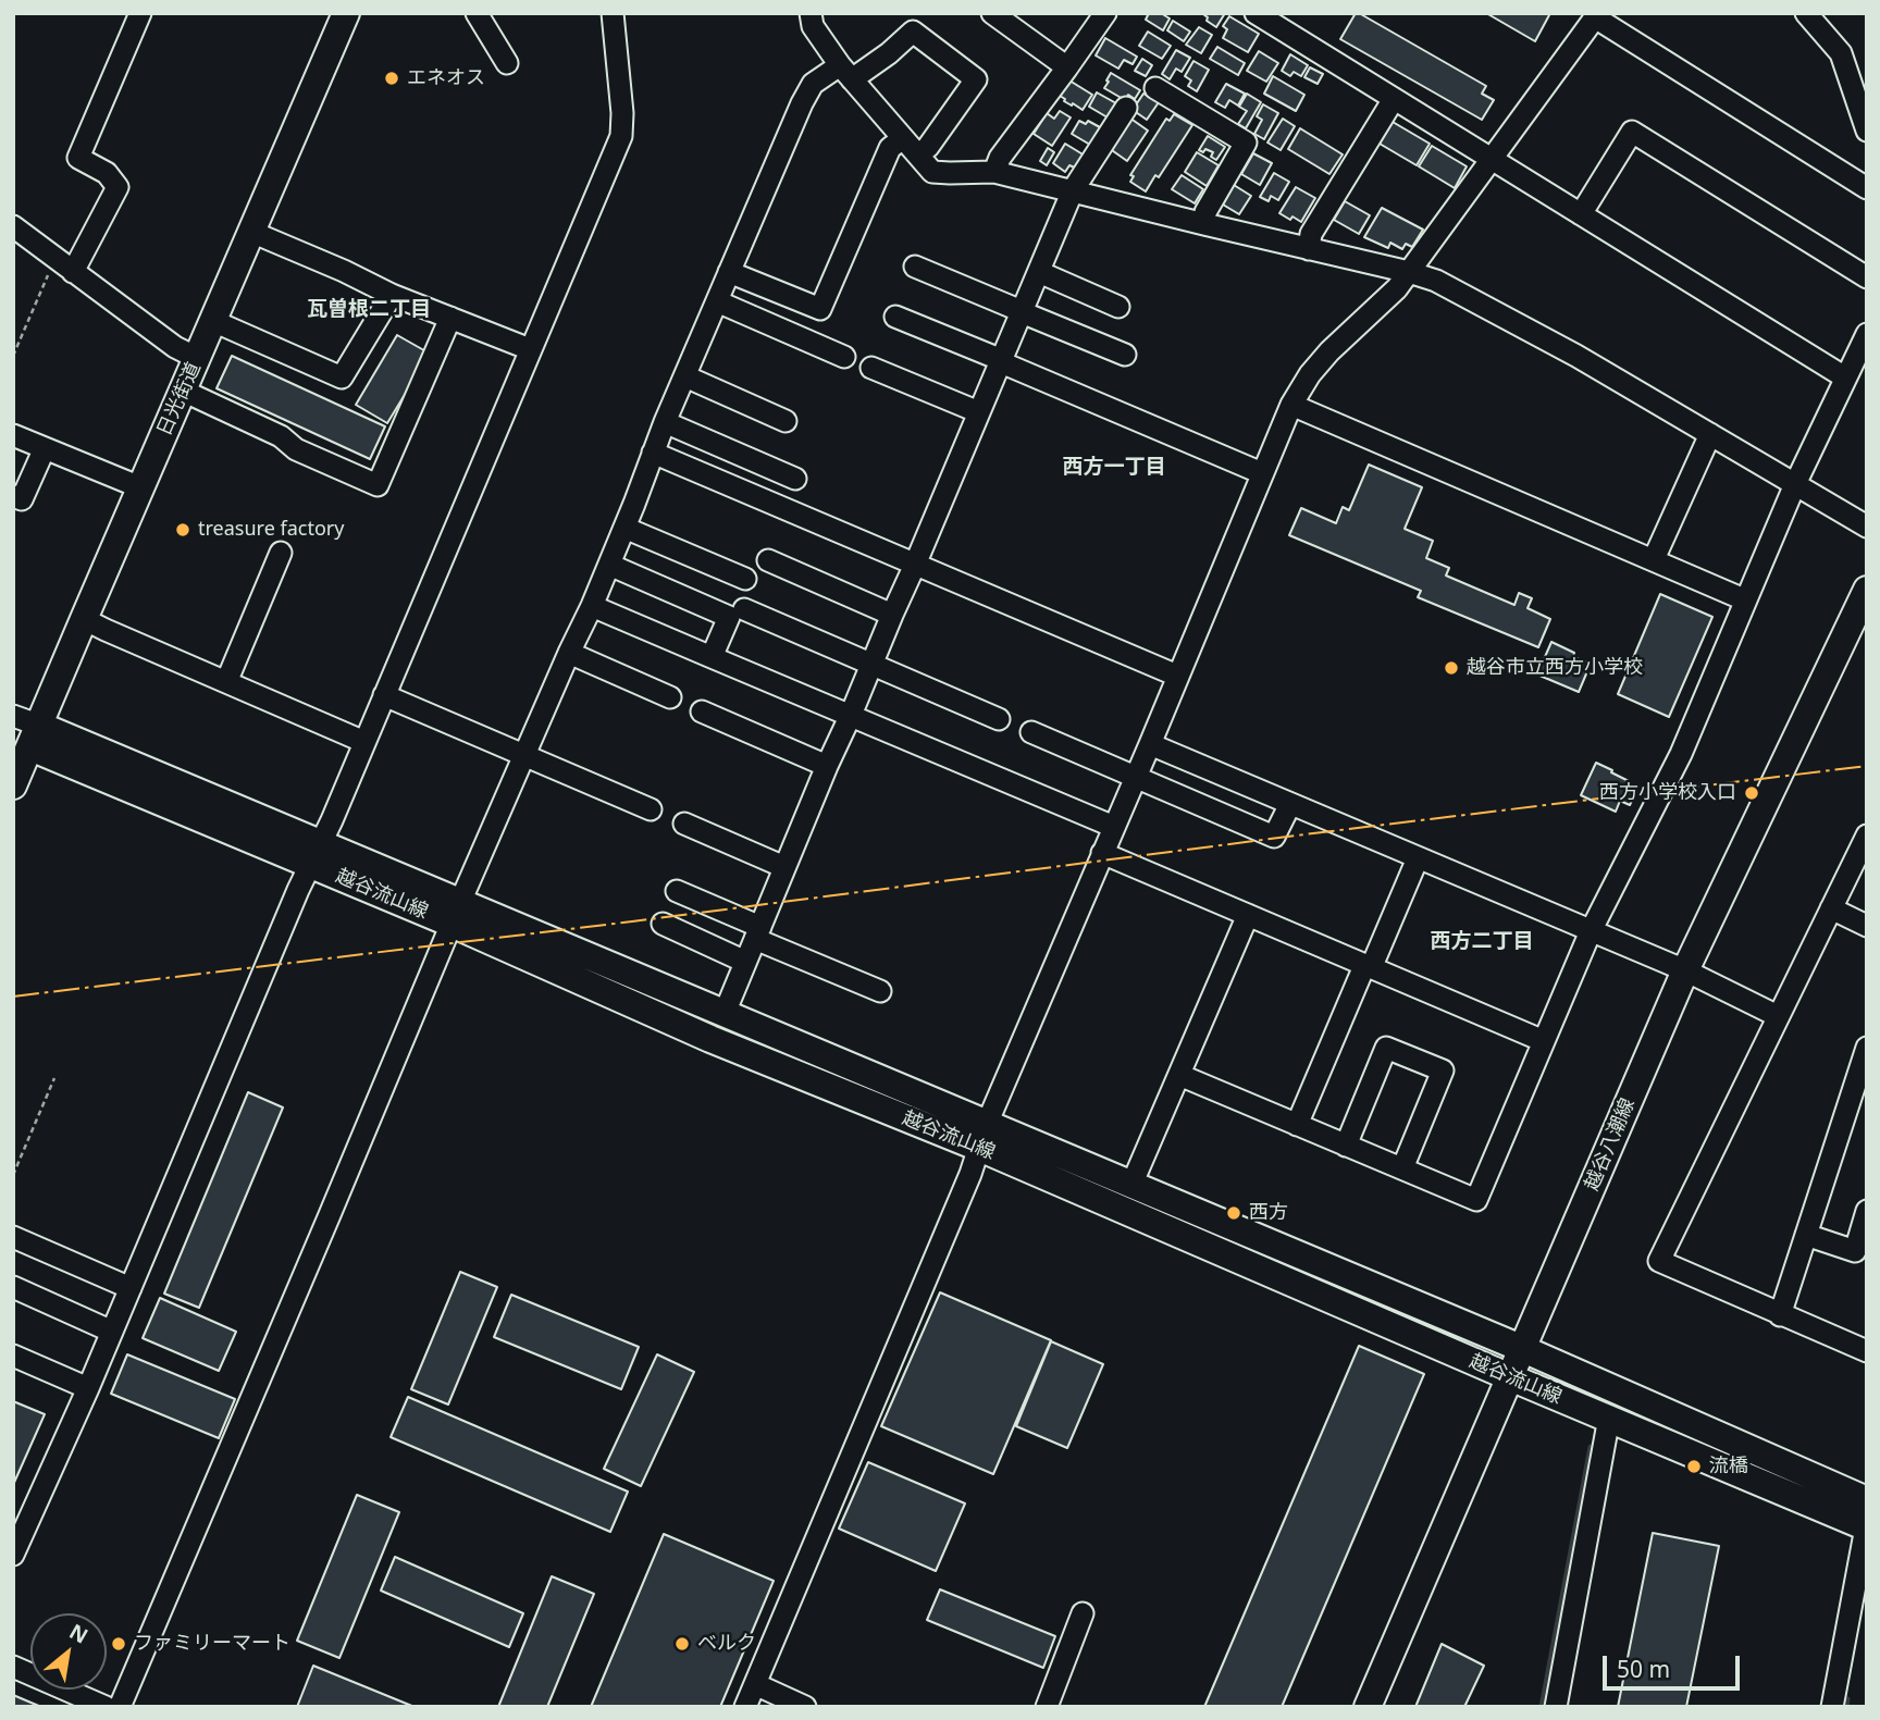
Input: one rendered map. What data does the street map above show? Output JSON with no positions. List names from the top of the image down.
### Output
{
  "streets": {
    "main road": ["日光街道", "越谷流山線", "越谷八潮線"]
  },
  "crossings": [
    ["日光街道", "越谷流山線"],
    ["越谷流山線", "越谷八潮線"]
  ],
  "districts": ["瓦曽根二丁目", "西方一丁目", "西方二丁目"],
  "places": [
    "エネオス",
    "treasure factory",
    "越谷市立西方小学校",
    "西方小学校入口",
    "西方",
    "流橋",
    "ファミリーマート",
    "ベルク"
  ],
  "scale_bar": "50 m",
  "north": "top right"
}
